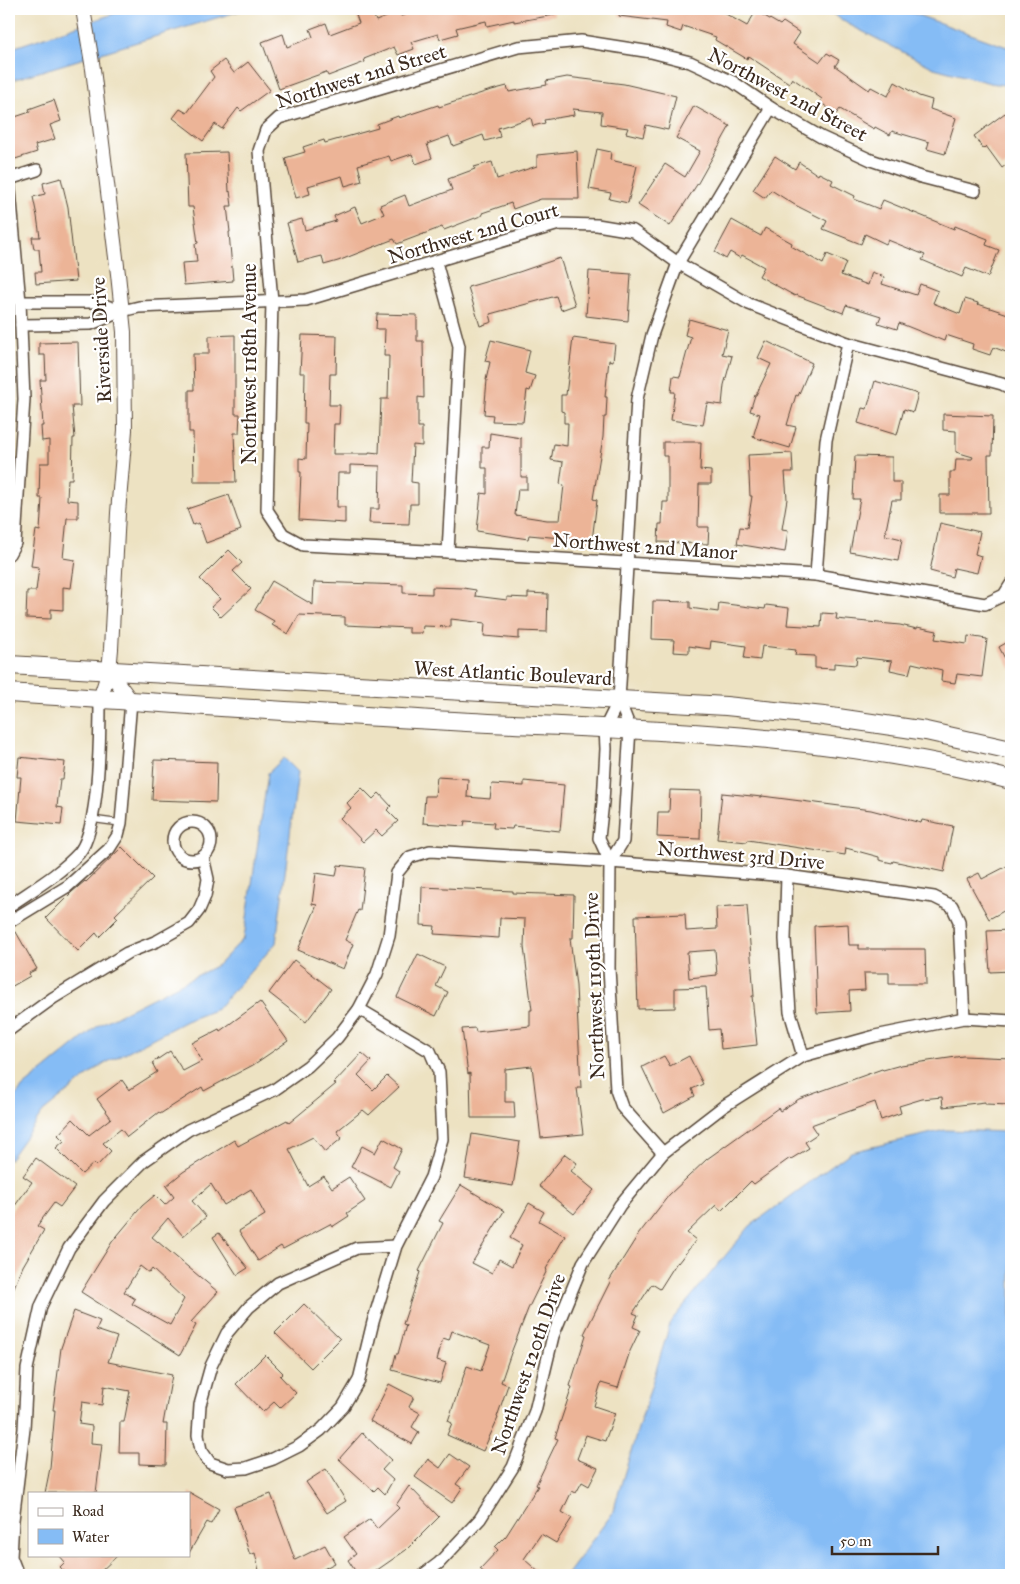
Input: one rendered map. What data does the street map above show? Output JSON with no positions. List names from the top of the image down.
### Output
{
  "streets": {
    "main road": ["West Atlantic Boulevard"],
    "street": [
      "Northwest 2nd Street",
      "Northwest 2nd Court",
      "Riverside Drive",
      "Northwest 118th Avenue",
      "Northwest 2nd Manor",
      "Northwest 3rd Drive",
      "Northwest 119th Drive",
      "Northwest 120th Drive"
    ]
  },
  "crossings": [
    ["Northwest 2nd Street", "Northwest 118th Avenue"],
    ["Northwest 2nd Street", "Northwest 119th Drive"],
    ["Northwest 2nd Court", "Riverside Drive"],
    ["Northwest 2nd Court", "Northwest 118th Avenue"],
    ["Northwest 2nd Court", "Northwest 119th Drive"],
    ["Riverside Drive", "West Atlantic Boulevard"],
    ["Northwest 118th Avenue", "Northwest 2nd Manor"],
    ["Northwest 2nd Manor", "Northwest 119th Drive"],
    ["West Atlantic Boulevard", "Northwest 119th Drive"],
    ["Northwest 3rd Drive", "Northwest 119th Drive"],
    ["Northwest 3rd Drive", "Northwest 120th Drive"],
    ["Northwest 119th Drive", "Northwest 120th Drive"]
  ],
  "legend": ["Road", "Water"],
  "scale_bar": "50 m"
}
